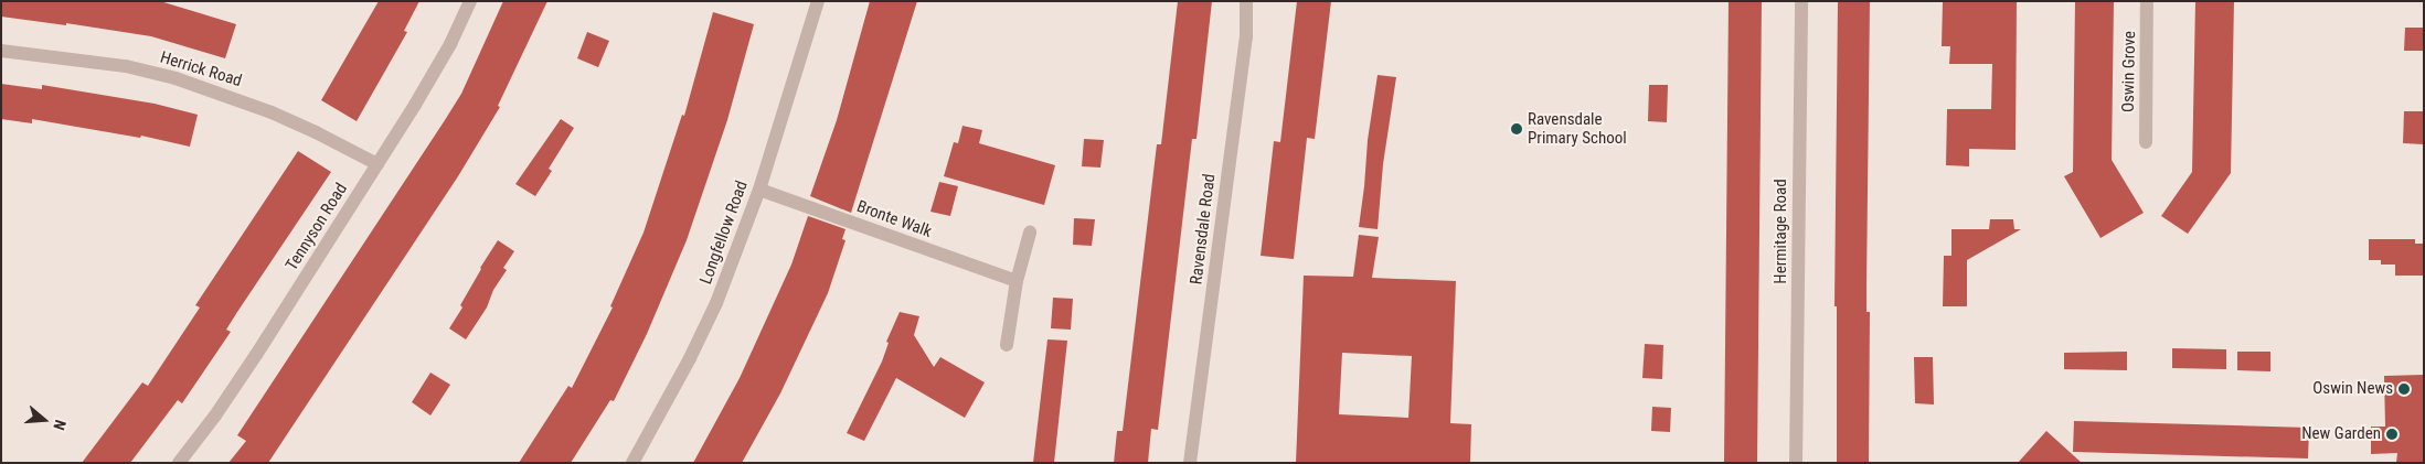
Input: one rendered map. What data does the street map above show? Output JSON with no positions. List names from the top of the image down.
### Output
{
  "streets": {
    "street": [
      "Herrick Road",
      "Oswin Grove",
      "Bronte Walk",
      "Tennyson Road",
      "Ravensdale Road",
      "Hermitage Road",
      "Longfellow Road"
    ]
  },
  "crossings": [
    ["Herrick Road", "Tennyson Road"],
    ["Bronte Walk", "Longfellow Road"]
  ],
  "places": ["Ravensdale Primary School", "Oswin News", "New Garden"],
  "north": "right"
}
